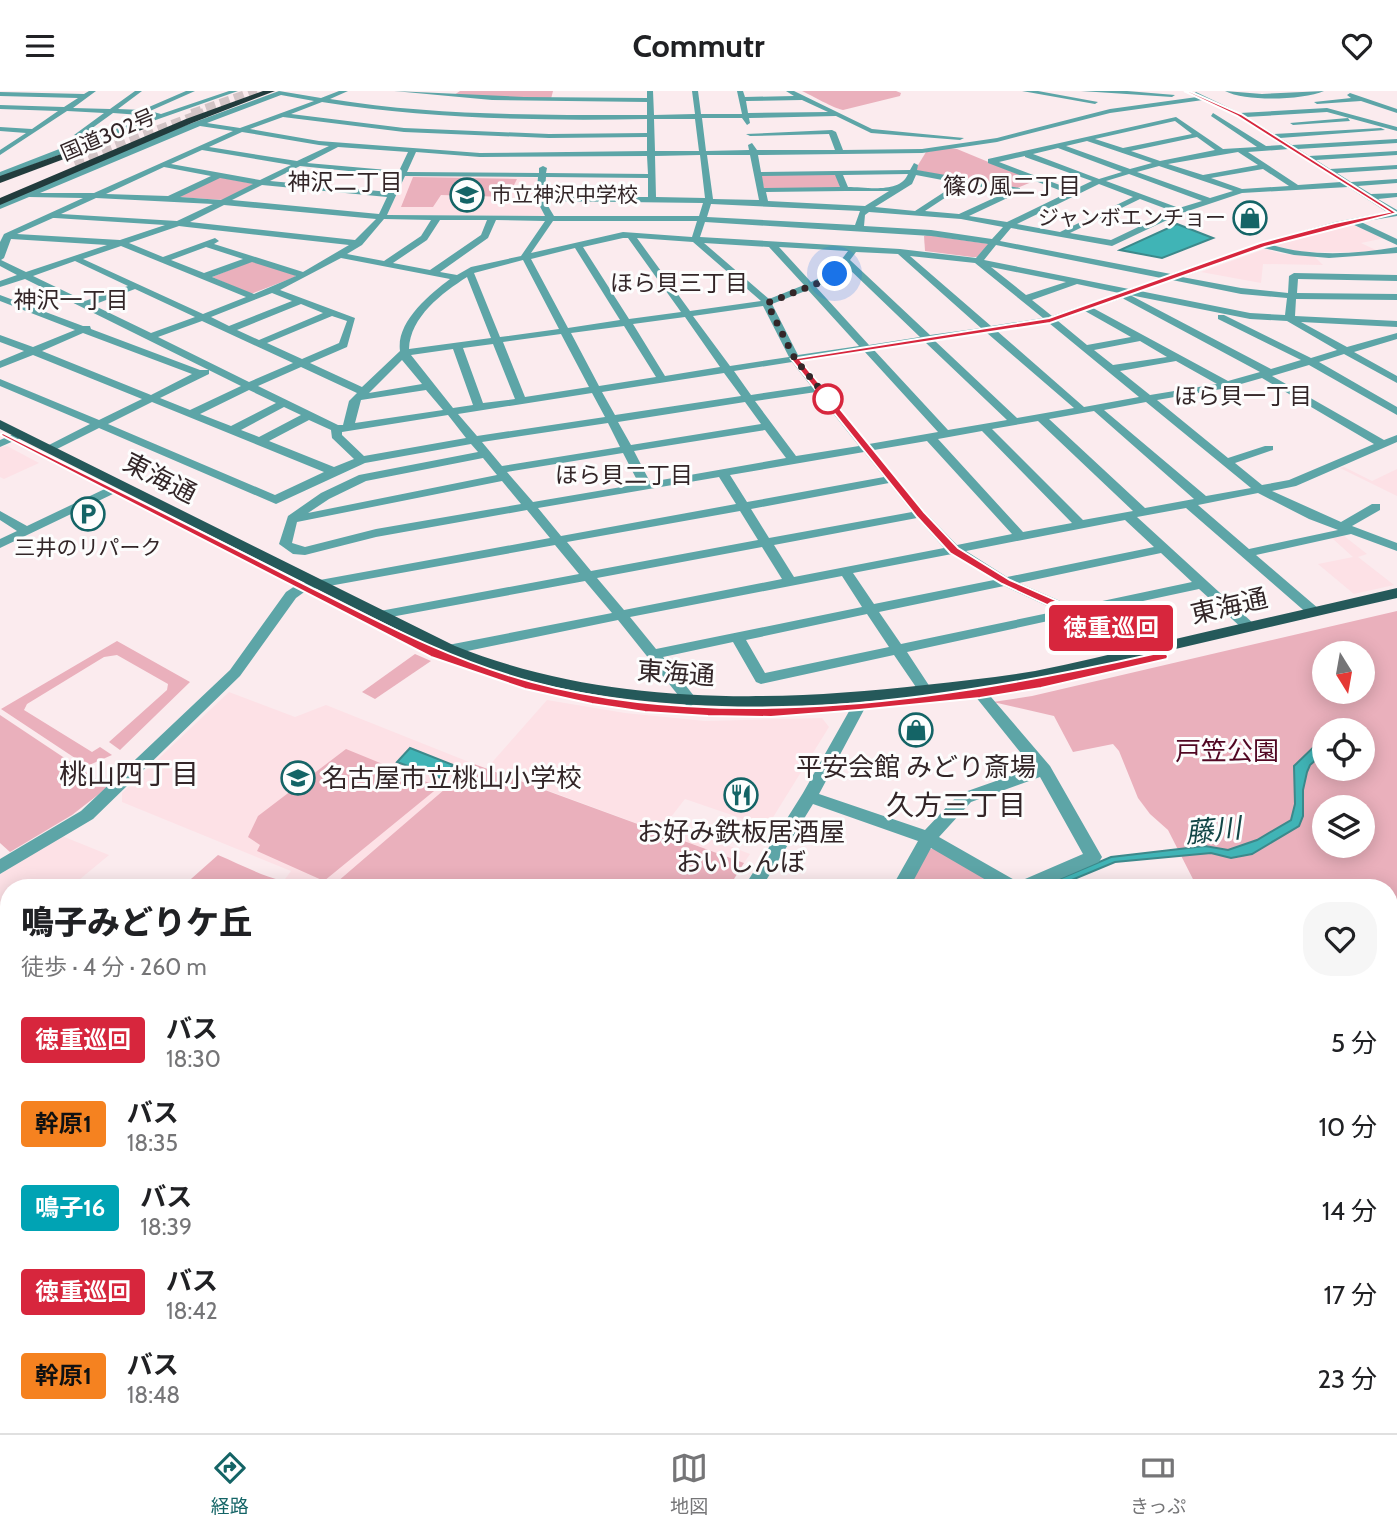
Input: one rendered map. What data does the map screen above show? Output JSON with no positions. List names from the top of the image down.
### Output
{
  "streets": {
    "highway": ["国道302号"],
    "main road": ["東海通"]
  },
  "districts": [
    "神沢二丁目",
    "篠の風二丁目",
    "ほら貝三丁目",
    "神沢一丁目",
    "ほら貝一丁目",
    "ほら貝二丁目",
    "桃山四丁目",
    "久方三丁目"
  ],
  "water": ["藤川"],
  "parks": ["戸笠公園"],
  "places": {
    "school or university": ["市立神沢中学校", "名古屋市立桃山小学校"],
    "shop": ["ジャンボエンチョー", "平安会館 みどり斎場"],
    "parking": ["三井のリパーク"],
    "restaurant": ["お好み鉄板居酒屋 おいしんぼ"]
  },
  "lines": ["bus line 徳重巡回"],
  "north": "bottom",
  "page": {
    "header": "Commutr",
    "on_map": "徳重巡回",
    "heading": ["鳴子みどりケ丘", "徒歩 · 4 分 · 260 m"],
    "list": [
      {
        "mark": "徳重巡回",
        "name": "バス",
        "note": "18:30",
        "value": "5 分"
      },
      {
        "mark": "幹原1",
        "name": "バス",
        "note": "18:35",
        "value": "10 分"
      },
      {
        "mark": "鳴子16",
        "name": "バス",
        "note": "18:39",
        "value": "14 分"
      },
      {
        "mark": "徳重巡回",
        "name": "バス",
        "note": "18:42",
        "value": "17 分"
      },
      {
        "mark": "幹原1",
        "name": "バス",
        "note": "18:48",
        "value": "23 分"
      }
    ],
    "tabs": ["経路", "地図", "きっぷ"]
  }
}
